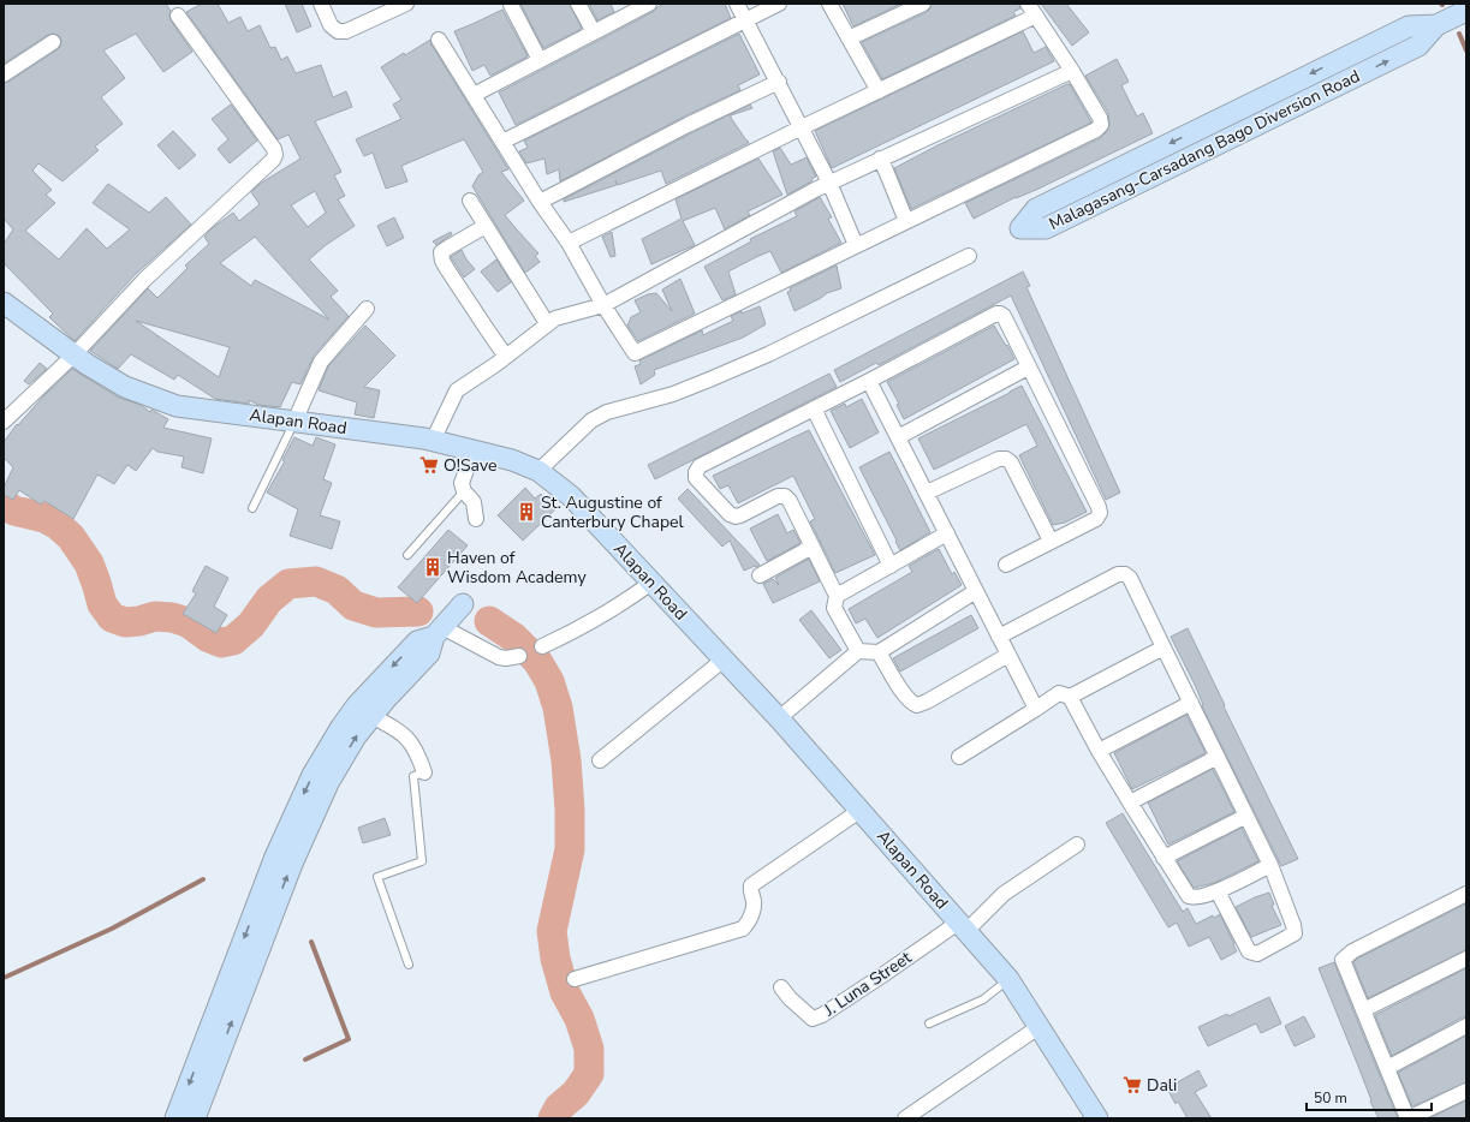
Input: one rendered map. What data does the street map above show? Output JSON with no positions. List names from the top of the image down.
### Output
{
  "streets": {
    "street": ["Malagasang-Carsadang Bago Diversion Road", "Alapan Road", "J. Luna Street"]
  },
  "crossings": [
    ["Alapan Road", "J. Luna Street"]
  ],
  "places": {
    "supermarket": ["O!Save", "Dali"],
    "building": ["St. Augustine of Canterbury Chapel", "Haven of Wisdom Academy"]
  },
  "scale_bar": "50 m"
}
